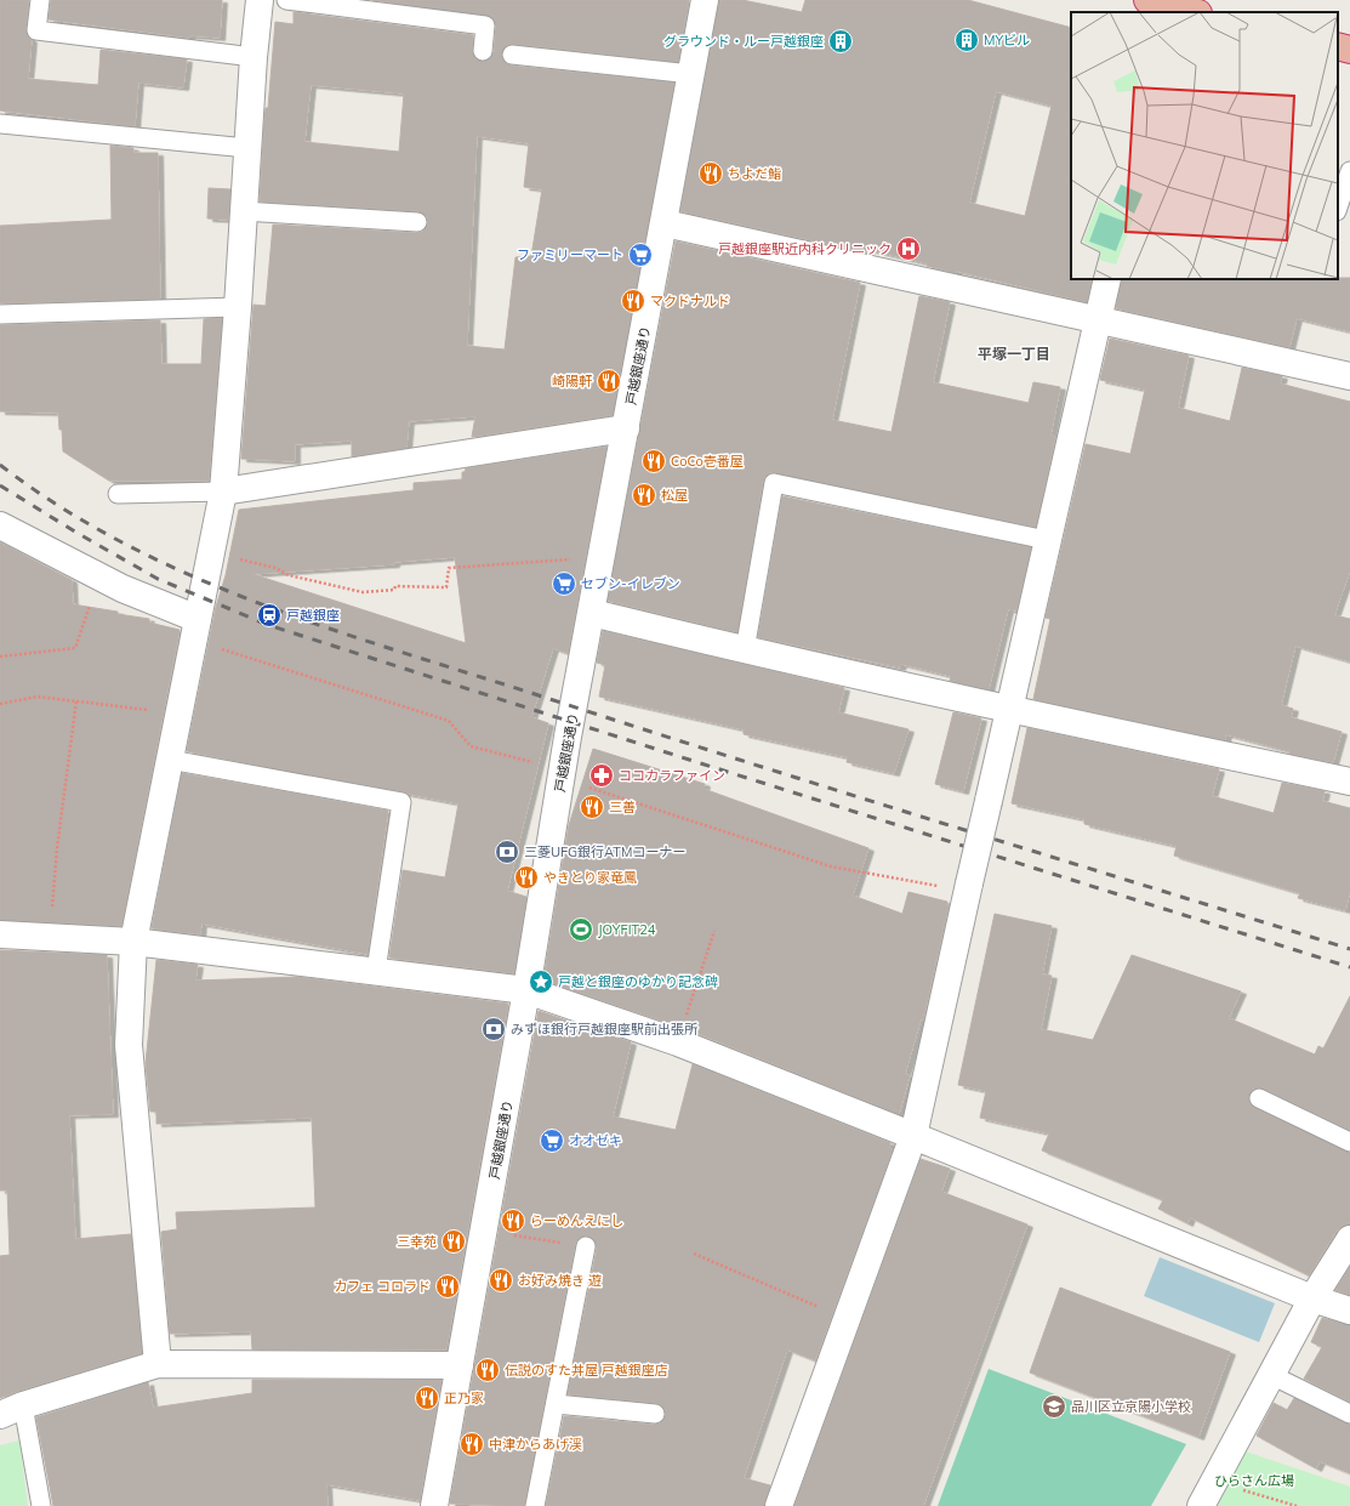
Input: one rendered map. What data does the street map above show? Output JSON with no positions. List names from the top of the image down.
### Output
{
  "streets": {
    "street": ["戸越銀座通り"]
  },
  "districts": ["平塚一丁目"],
  "parks": ["ひらさん広場"],
  "places": {
    "building": ["MYビル", "グラウンド・ルー戸越銀座"],
    "restaurant": [
      "ちよだ鮨",
      "マクドナルド",
      "崎陽軒",
      "CoCo壱番屋",
      "松屋",
      "三善",
      "やきとり家竜鳳",
      "らーめんえにし",
      "三幸苑",
      "お好み焼き 遊",
      "カフェ コロラド",
      "伝説のすた丼屋 戸越銀座店",
      "正乃家",
      "中津からあげ渓"
    ],
    "hospital": ["戸越銀座駅近内科クリニック"],
    "supermarket": ["ファミリーマート", "セブン-イレブン", "オオゼキ"],
    "station": ["戸越銀座"],
    "pharmacy": ["ココカラファイン"],
    "bank": ["三菱UFG銀行ATMコーナー", "みずほ銀行戸越銀座駅前出張所"],
    "sports": ["JOYFIT24"],
    "place": ["戸越と銀座のゆかり記念碑"],
    "school or university": ["品川区立京陽小学校"]
  }
}
